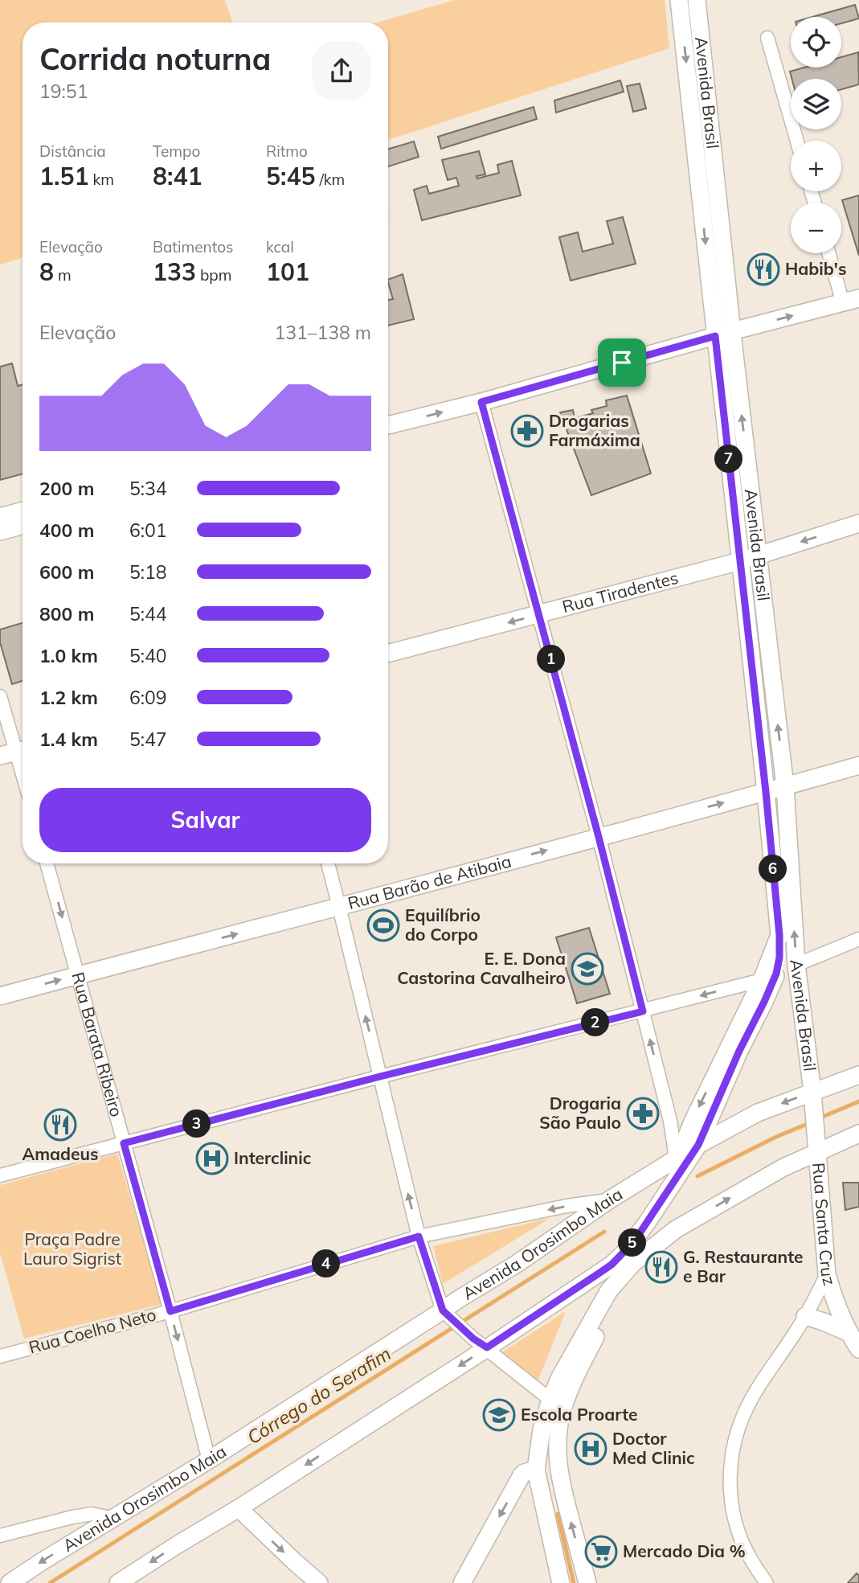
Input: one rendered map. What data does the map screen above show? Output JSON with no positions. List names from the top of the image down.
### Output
{
  "streets": {
    "main road": [
      "Avenida Brasil",
      "Rua Tiradentes",
      "Rua Barão de Atibaia",
      "Rua Santa Cruz",
      "Avenida Orosimbo Maia"
    ],
    "street": ["Rua Barata Ribeiro", "Rua Coelho Neto"]
  },
  "crossings": [
    ["Avenida Brasil", "Rua Tiradentes"],
    ["Avenida Brasil", "Rua Barão de Atibaia"],
    ["Avenida Brasil", "Rua Santa Cruz"],
    ["Avenida Brasil", "Avenida Orosimbo Maia"],
    ["Rua Barão de Atibaia", "Rua Barata Ribeiro"],
    ["Rua Barata Ribeiro", "Avenida Orosimbo Maia"],
    ["Rua Barata Ribeiro", "Rua Coelho Neto"],
    ["Rua Santa Cruz", "Avenida Orosimbo Maia"],
    ["Avenida Orosimbo Maia", "Rua Coelho Neto"]
  ],
  "one_way": ["Rua Tiradentes", "Rua Barão de Atibaia", "Rua Barata Ribeiro"],
  "water": ["Córrego do Serafim"],
  "parks": ["Praça Padre Lauro Sigrist"],
  "places": {
    "restaurant": ["Habib's", "Amadeus", "G. Restaurante e Bar"],
    "pharmacy": ["Drogarias Farmáxima", "Drogaria São Paulo"],
    "sports": ["Equilíbrio do Corpo"],
    "school or university": ["E. E. Dona Castorina Cavalheiro", "Escola Proarte"],
    "hospital": ["Interclinic", "Doctor Med Clinic"],
    "supermarket": ["Mercado Dia %"]
  },
  "page": {
    "map_buttons": ["+", "−"],
    "heading": ["Corrida noturna", "19:51"],
    "stats": [
      ["Distância", "1.51 km"],
      ["Tempo", "8:41"],
      ["Ritmo", "5:45 /km"],
      ["Elevação", "8 m"],
      ["Batimentos", "133 bpm"],
      ["kcal", "101"]
    ],
    "chart": ["Elevação", "131–138 m"],
    "pins": [
      "7",
      "1",
      "6",
      "2",
      "3",
      "5",
      "4"
    ],
    "list": [
      {
        "name": "200 m",
        "note": "5:34"
      },
      {
        "name": "400 m",
        "note": "6:01"
      },
      {
        "name": "600 m",
        "note": "5:18"
      },
      {
        "name": "800 m",
        "note": "5:44"
      },
      {
        "name": "1.0 km",
        "note": "5:40"
      },
      {
        "name": "1.2 km",
        "note": "6:09"
      },
      {
        "name": "1.4 km",
        "note": "5:47"
      }
    ],
    "buttons": "Salvar"
  }
}
